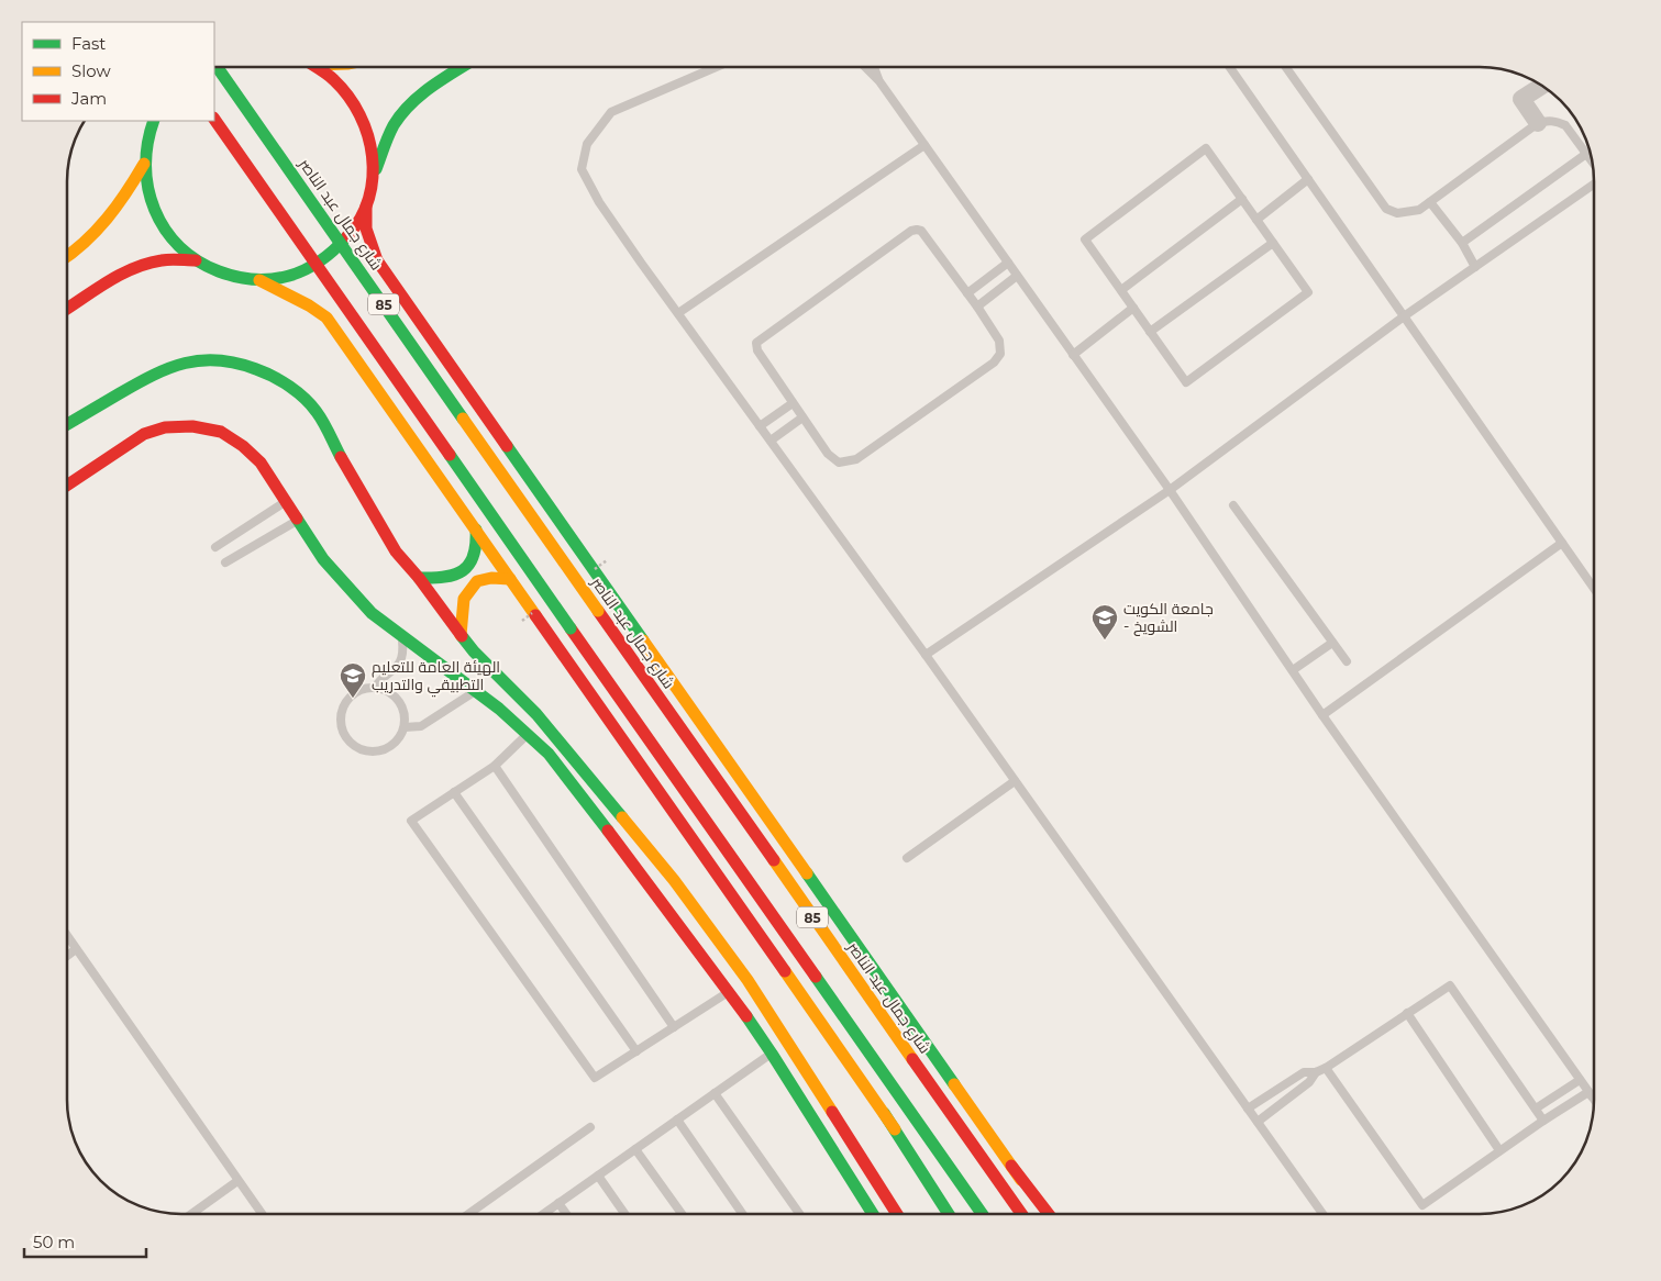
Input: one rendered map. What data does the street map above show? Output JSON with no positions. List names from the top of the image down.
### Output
{
  "streets": {
    "main road": ["شارع جمال عبد الناصر", "85"]
  },
  "places": {
    "school or university": ["جامعة الكويت - الشويخ", "الهيئة العامة للتعليم التطبيقي والتدريب"]
  },
  "legend": ["Fast", "Slow", "Jam"],
  "scale_bar": "50 m"
}
